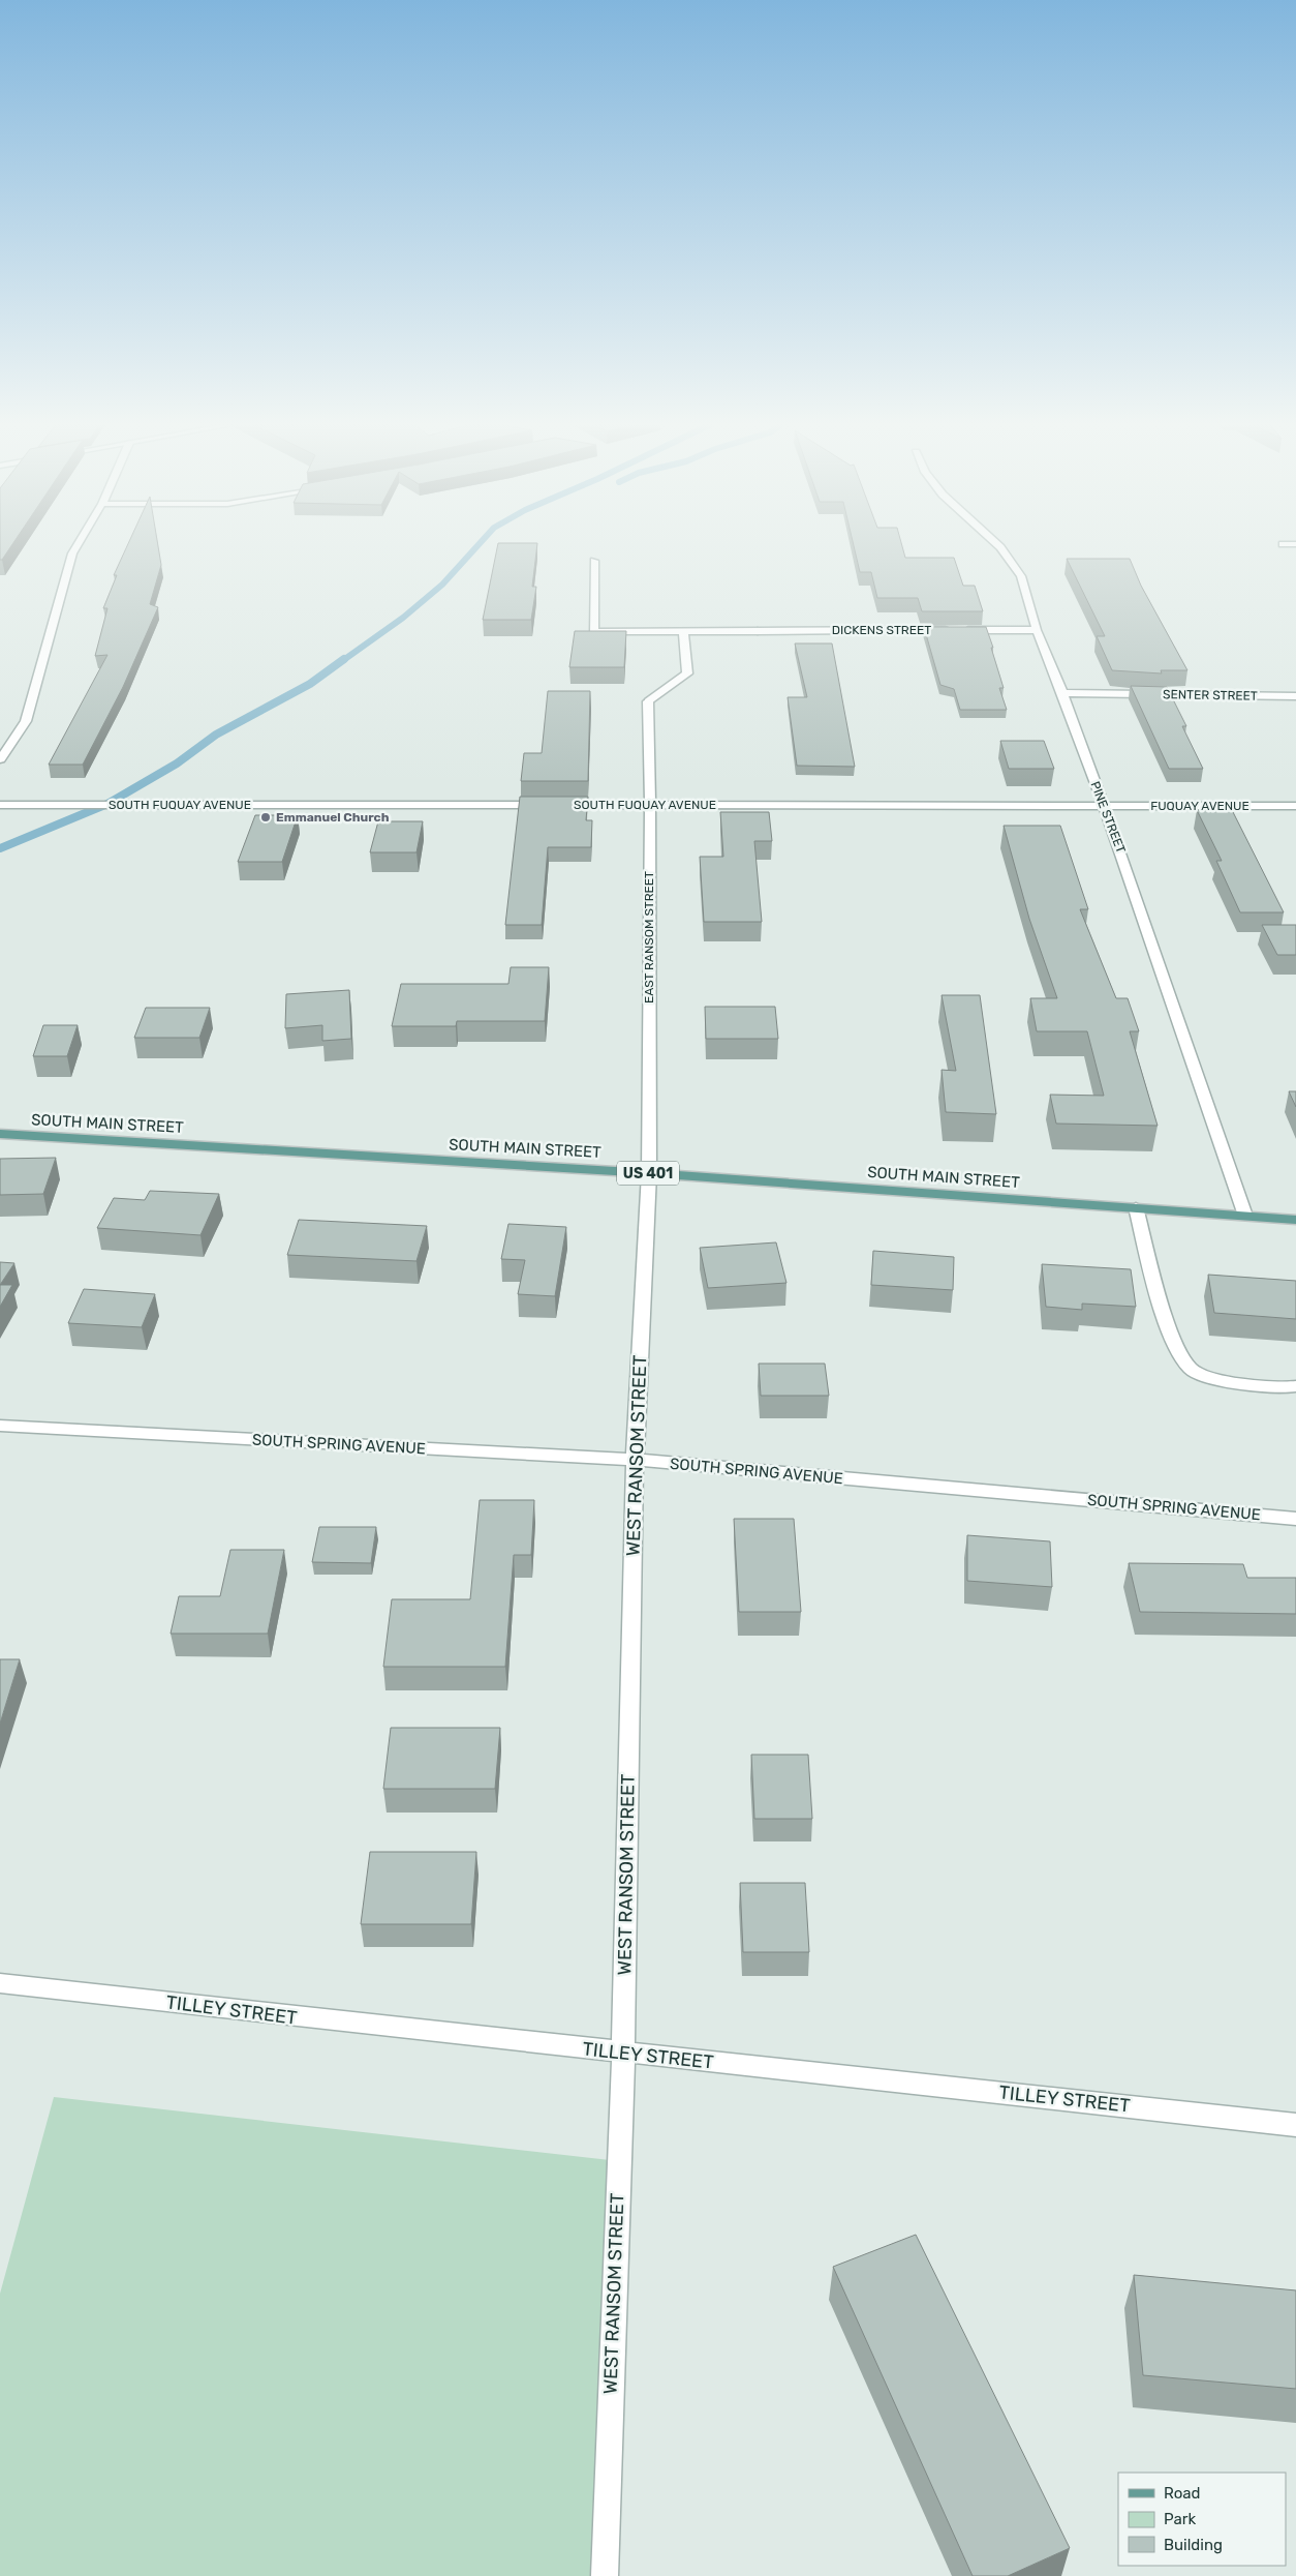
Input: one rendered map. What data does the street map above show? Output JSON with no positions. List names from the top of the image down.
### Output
{
  "streets": {
    "main road": ["SOUTH MAIN STREET", "US 401"],
    "street": [
      "DICKENS STREET",
      "SENTER STREET",
      "SOUTH FUQUAY AVENUE",
      "FUQUAY AVENUE",
      "PINE STREET",
      "EAST RANSOM STREET",
      "SOUTH SPRING AVENUE",
      "WEST RANSOM STREET",
      "TILLEY STREET"
    ]
  },
  "crossings": [
    ["DICKENS STREET", "PINE STREET"],
    ["DICKENS STREET", "EAST RANSOM STREET"],
    ["SENTER STREET", "PINE STREET"],
    ["SOUTH FUQUAY AVENUE", "FUQUAY AVENUE"],
    ["SOUTH FUQUAY AVENUE", "PINE STREET"],
    ["SOUTH FUQUAY AVENUE", "EAST RANSOM STREET"],
    ["FUQUAY AVENUE", "PINE STREET"],
    ["PINE STREET", "SOUTH MAIN STREET"],
    ["EAST RANSOM STREET", "SOUTH MAIN STREET"],
    ["EAST RANSOM STREET", "WEST RANSOM STREET"],
    ["SOUTH MAIN STREET", "WEST RANSOM STREET"],
    ["SOUTH SPRING AVENUE", "WEST RANSOM STREET"],
    ["WEST RANSOM STREET", "TILLEY STREET"]
  ],
  "places": ["Emmanuel Church"],
  "legend": ["Road", "Park", "Building"]
}
